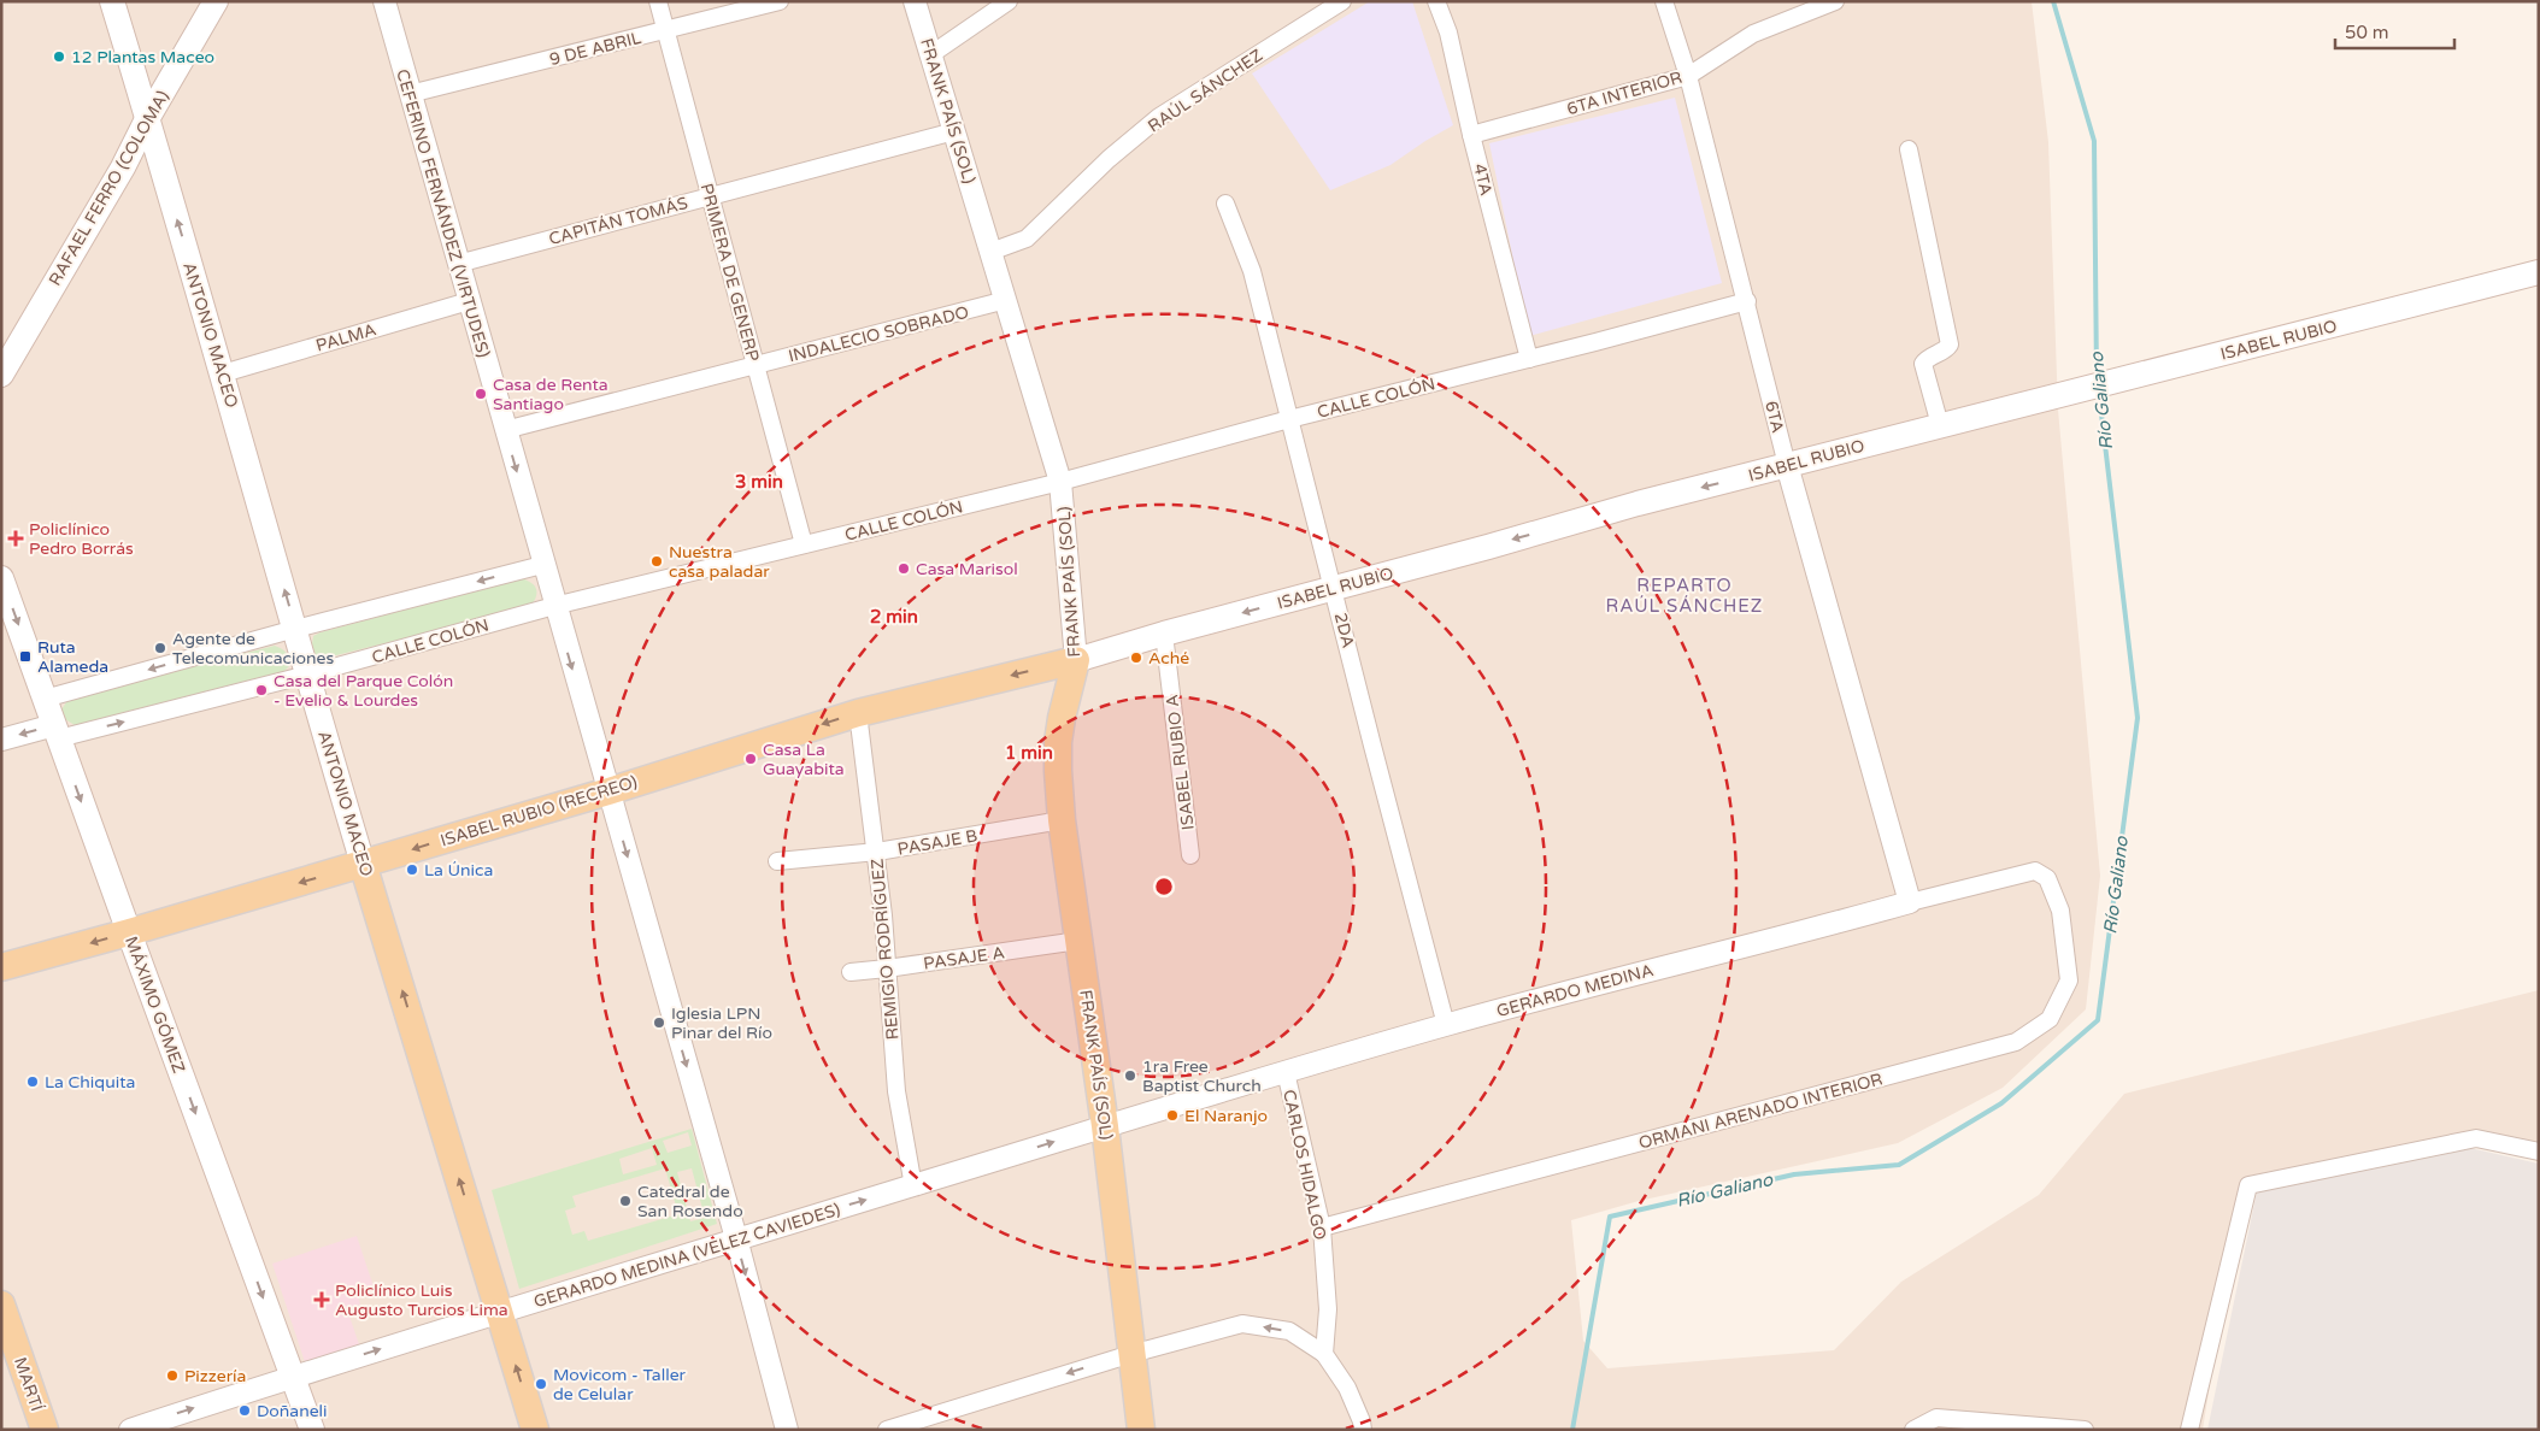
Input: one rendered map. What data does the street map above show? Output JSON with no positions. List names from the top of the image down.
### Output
{
  "streets": {
    "main road": [
      "FRANK PAÍS (SOL)",
      "RAFAEL FERRO (COLOMA)",
      "ANTONIO MACEO",
      "ISABEL RUBIO",
      "ISABEL RUBIO (RECREO)",
      "MÁXIMO GÓMEZ",
      "MARTÍ"
    ],
    "street": [
      "9 DE ABRIL",
      "RAÚL SÁNCHEZ",
      "6TA INTERIOR",
      "4TA",
      "CEFERINO FERNÁNDEZ (VIRTUDES)",
      "CAPITÁN TOMÁS",
      "PRIMERA DE GENERP",
      "INDALECIO SOBRADO",
      "PALMA",
      "CALLE COLÓN",
      "6TA",
      "2DA",
      "ISABEL RUBIO A",
      "PASAJE B",
      "REMIGIO RODRÍGUEZ",
      "PASAJE A",
      "GERARDO MEDINA",
      "ORMANI ARENADO INTERIOR",
      "CARLOS HIDALGO",
      "GERARDO MEDINA (VELEZ CAVIEDES)"
    ]
  },
  "crossings": [
    ["9 DE ABRIL", "CEFERINO FERNÁNDEZ (VIRTUDES)"],
    ["9 DE ABRIL", "PRIMERA DE GENERP"],
    ["RAÚL SÁNCHEZ", "FRANK PAÍS (SOL)"],
    ["6TA INTERIOR", "4TA"],
    ["6TA INTERIOR", "6TA"],
    ["FRANK PAÍS (SOL)", "CAPITÁN TOMÁS"],
    ["FRANK PAÍS (SOL)", "INDALECIO SOBRADO"],
    ["FRANK PAÍS (SOL)", "ISABEL RUBIO"],
    ["FRANK PAÍS (SOL)", "CALLE COLÓN"],
    ["FRANK PAÍS (SOL)", "ISABEL RUBIO (RECREO)"],
    ["FRANK PAÍS (SOL)", "PASAJE B"],
    ["FRANK PAÍS (SOL)", "PASAJE A"],
    ["FRANK PAÍS (SOL)", "GERARDO MEDINA"],
    ["FRANK PAÍS (SOL)", "GERARDO MEDINA (VELEZ CAVIEDES)"],
    ["4TA", "CALLE COLÓN"],
    ["RAFAEL FERRO (COLOMA)", "ANTONIO MACEO"],
    ["CEFERINO FERNÁNDEZ (VIRTUDES)", "CAPITÁN TOMÁS"],
    ["CEFERINO FERNÁNDEZ (VIRTUDES)", "INDALECIO SOBRADO"],
    ["CEFERINO FERNÁNDEZ (VIRTUDES)", "PALMA"],
    ["CEFERINO FERNÁNDEZ (VIRTUDES)", "CALLE COLÓN"],
    ["CAPITÁN TOMÁS", "PRIMERA DE GENERP"],
    ["PRIMERA DE GENERP", "INDALECIO SOBRADO"],
    ["PRIMERA DE GENERP", "CALLE COLÓN"],
    ["ANTONIO MACEO", "PALMA"],
    ["ANTONIO MACEO", "CALLE COLÓN"],
    ["ANTONIO MACEO", "ISABEL RUBIO (RECREO)"],
    ["ANTONIO MACEO", "GERARDO MEDINA (VELEZ CAVIEDES)"],
    ["ISABEL RUBIO", "6TA"],
    ["ISABEL RUBIO", "2DA"],
    ["ISABEL RUBIO", "ISABEL RUBIO A"],
    ["ISABEL RUBIO", "ISABEL RUBIO (RECREO)"],
    ["CALLE COLÓN", "6TA"],
    ["CALLE COLÓN", "2DA"],
    ["CALLE COLÓN", "MÁXIMO GÓMEZ"],
    ["6TA", "GERARDO MEDINA"],
    ["2DA", "GERARDO MEDINA"],
    ["ISABEL RUBIO (RECREO)", "REMIGIO RODRÍGUEZ"],
    ["ISABEL RUBIO (RECREO)", "MÁXIMO GÓMEZ"],
    ["PASAJE B", "REMIGIO RODRÍGUEZ"],
    ["REMIGIO RODRÍGUEZ", "PASAJE A"],
    ["REMIGIO RODRÍGUEZ", "GERARDO MEDINA (VELEZ CAVIEDES)"],
    ["GERARDO MEDINA", "ORMANI ARENADO INTERIOR"],
    ["GERARDO MEDINA", "CARLOS HIDALGO"],
    ["GERARDO MEDINA", "GERARDO MEDINA (VELEZ CAVIEDES)"],
    ["MÁXIMO GÓMEZ", "GERARDO MEDINA (VELEZ CAVIEDES)"],
    ["ORMANI ARENADO INTERIOR", "CARLOS HIDALGO"]
  ],
  "one_way": [
    "ANTONIO MACEO",
    "ISABEL RUBIO",
    "ISABEL RUBIO (RECREO)",
    "MÁXIMO GÓMEZ",
    "GERARDO MEDINA (VELEZ CAVIEDES)"
  ],
  "districts": ["REPARTO RAÚL SÁNCHEZ"],
  "water": ["Río Galiano"],
  "places": {
    "other": [
      "12 Plantas Maceo",
      "Casa de Renta Santiago",
      "Nuestra casa paladar",
      "Casa Marisol",
      "Agente de Telecomunicaciones",
      "Aché",
      "Casa del Parque Colón - Evelio & Lourdes",
      "Casa La Guayabita",
      "La Única",
      "Iglesia LPN Pinar del Río",
      "1ra Free Baptist Church",
      "La Chiquita",
      "El Naranjo",
      "Catedral de San Rosendo",
      "Pizzería",
      "Movicom - Taller de Celular",
      "Doñaneli"
    ],
    "health": ["Policlínico Pedro Borrás", "Policlínico Luis Augusto Turcios Lima"],
    "transit": ["Ruta Alameda"]
  },
  "scale_bar": "50 m",
  "rings": ["3 min", "2 min", "1 min"]
}
